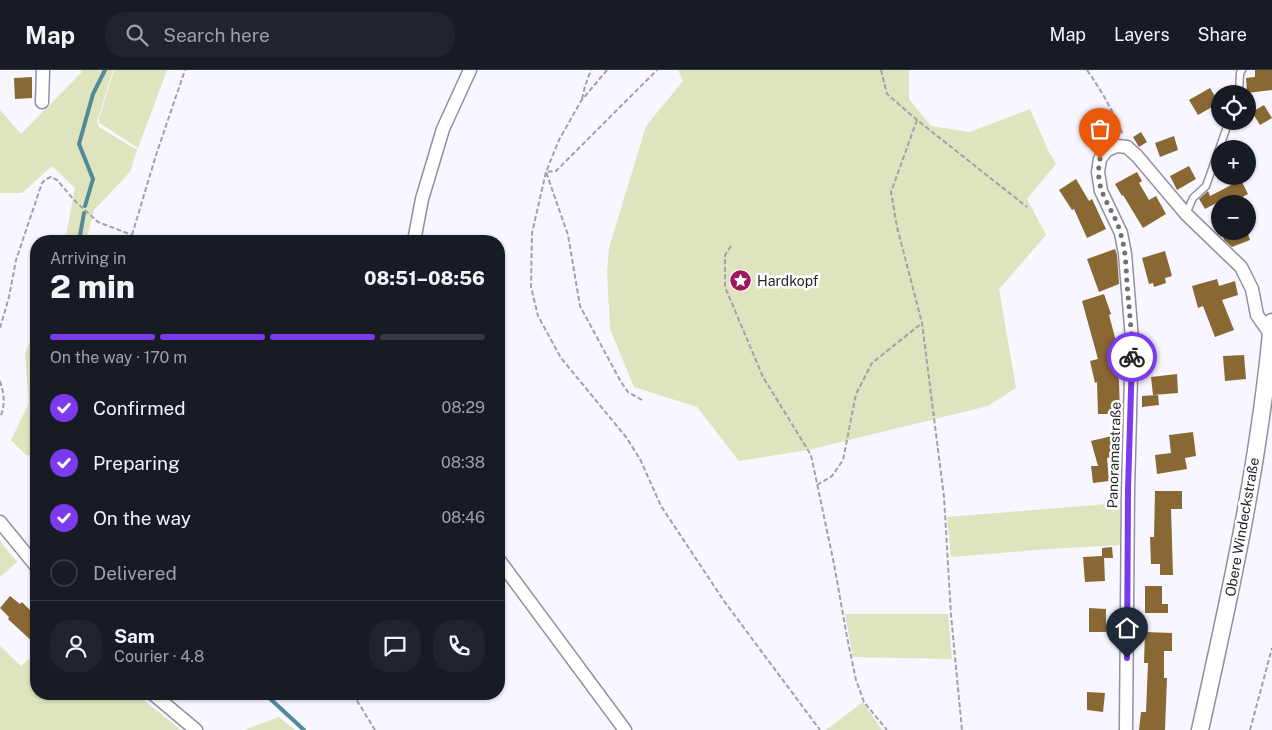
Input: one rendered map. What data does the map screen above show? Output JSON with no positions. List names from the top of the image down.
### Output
{
  "streets": {
    "street": ["Panoramastraße", "Obere Windeckstraße"]
  },
  "places": {
    "place": ["Hardkopf"]
  },
  "page": {
    "header": "Map",
    "search": "Search here",
    "nav": ["Map", "Layers", "Share"],
    "map_buttons": ["+", "−"],
    "heading": ["2 min", "Arriving in", "08:51–08:56"],
    "panel": ["Sam", "Courier · 4.8"],
    "bar": "On the way · 170 m",
    "list": [
      ["Confirmed", "08:29"],
      ["Preparing", "08:38"],
      ["On the way", "08:46"],
      "Delivered"
    ]
  }
}
